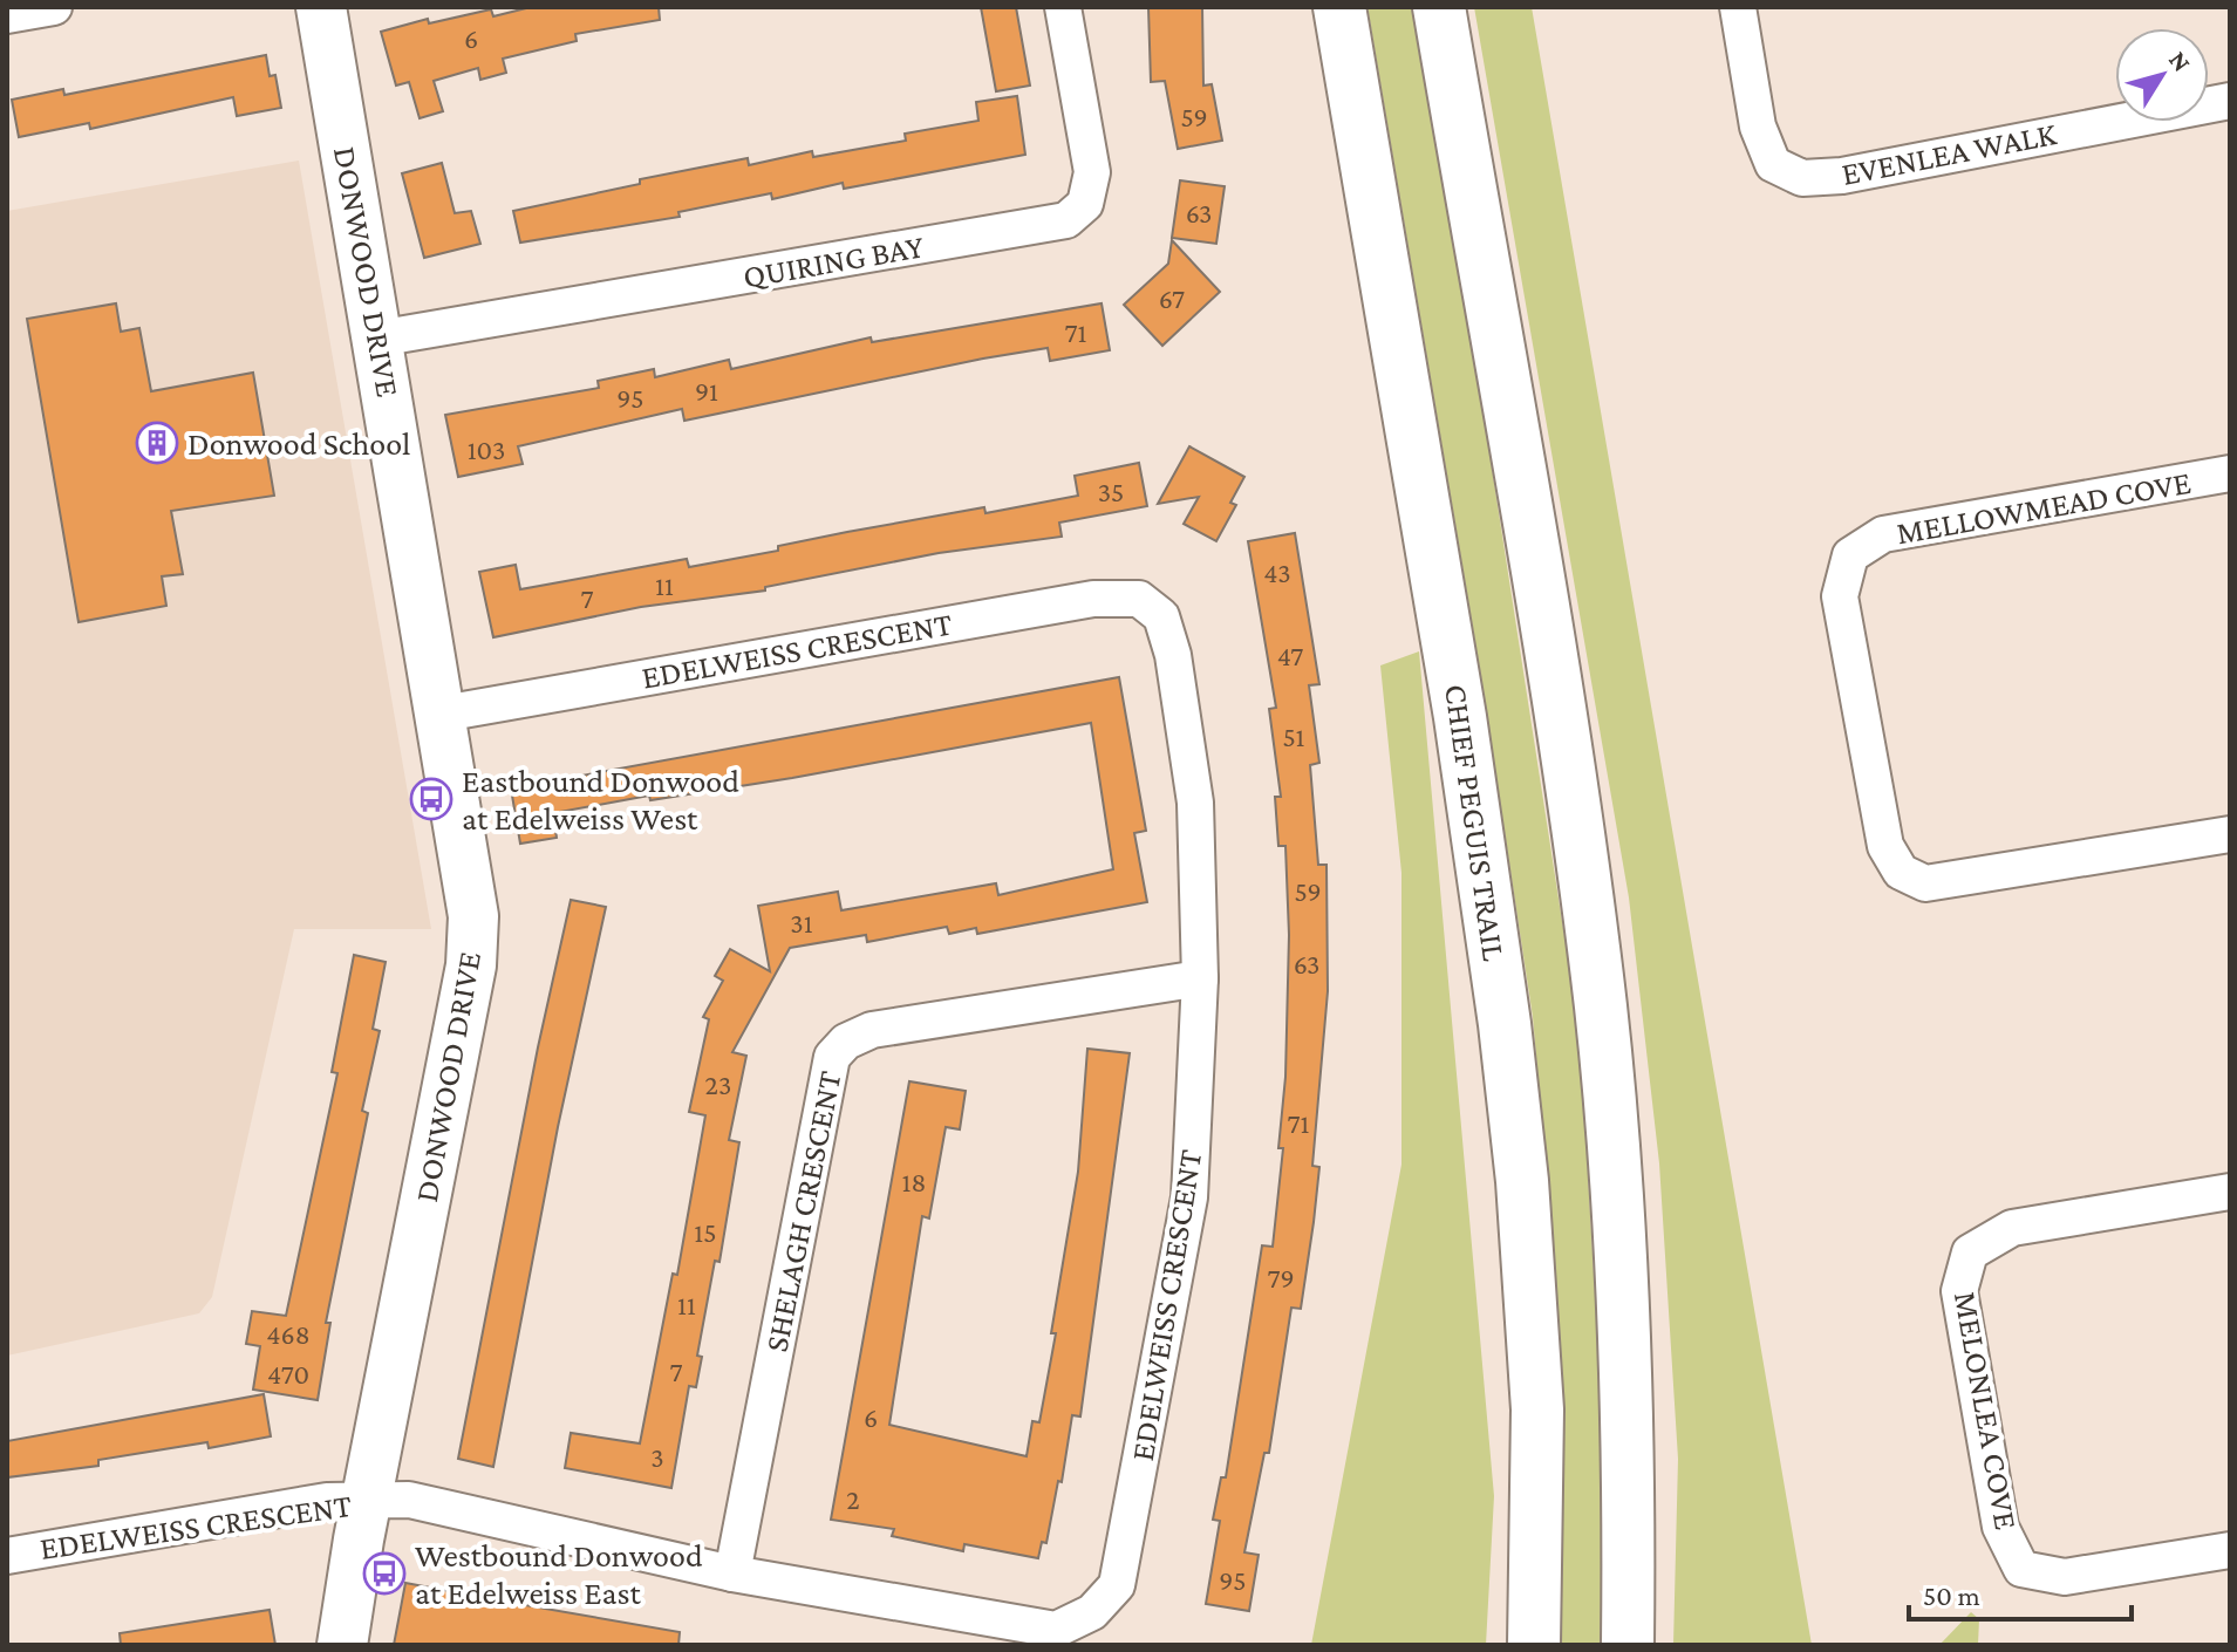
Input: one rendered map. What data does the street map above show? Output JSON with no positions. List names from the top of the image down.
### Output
{
  "streets": {
    "main road": ["CHIEF PEGUIS TRAIL"],
    "street": [
      "EVENLEA WALK",
      "QUIRING BAY",
      "DONWOOD DRIVE",
      "MELLOWMEAD COVE",
      "EDELWEISS CRESCENT",
      "SHELAGH CRESCENT",
      "MELONLEA COVE"
    ]
  },
  "crossings": [
    ["QUIRING BAY", "DONWOOD DRIVE"],
    ["DONWOOD DRIVE", "EDELWEISS CRESCENT"],
    ["EDELWEISS CRESCENT", "SHELAGH CRESCENT"]
  ],
  "places": {
    "building": ["Donwood School"],
    "bus stop": ["Eastbound Donwood at Edelweiss West", "Westbound Donwood at Edelweiss East"]
  },
  "house_numbers": [
    "6",
    "59",
    "63",
    "67",
    "71",
    "91",
    "95",
    "103",
    "35",
    "43",
    "11",
    "7",
    "47",
    "51",
    "59",
    "31",
    "63",
    "23",
    "71",
    "18",
    "15",
    "79",
    "11",
    "468",
    "7",
    "470",
    "6",
    "3",
    "2",
    "95"
  ],
  "scale_bar": "50 m",
  "north": "top right"
}
